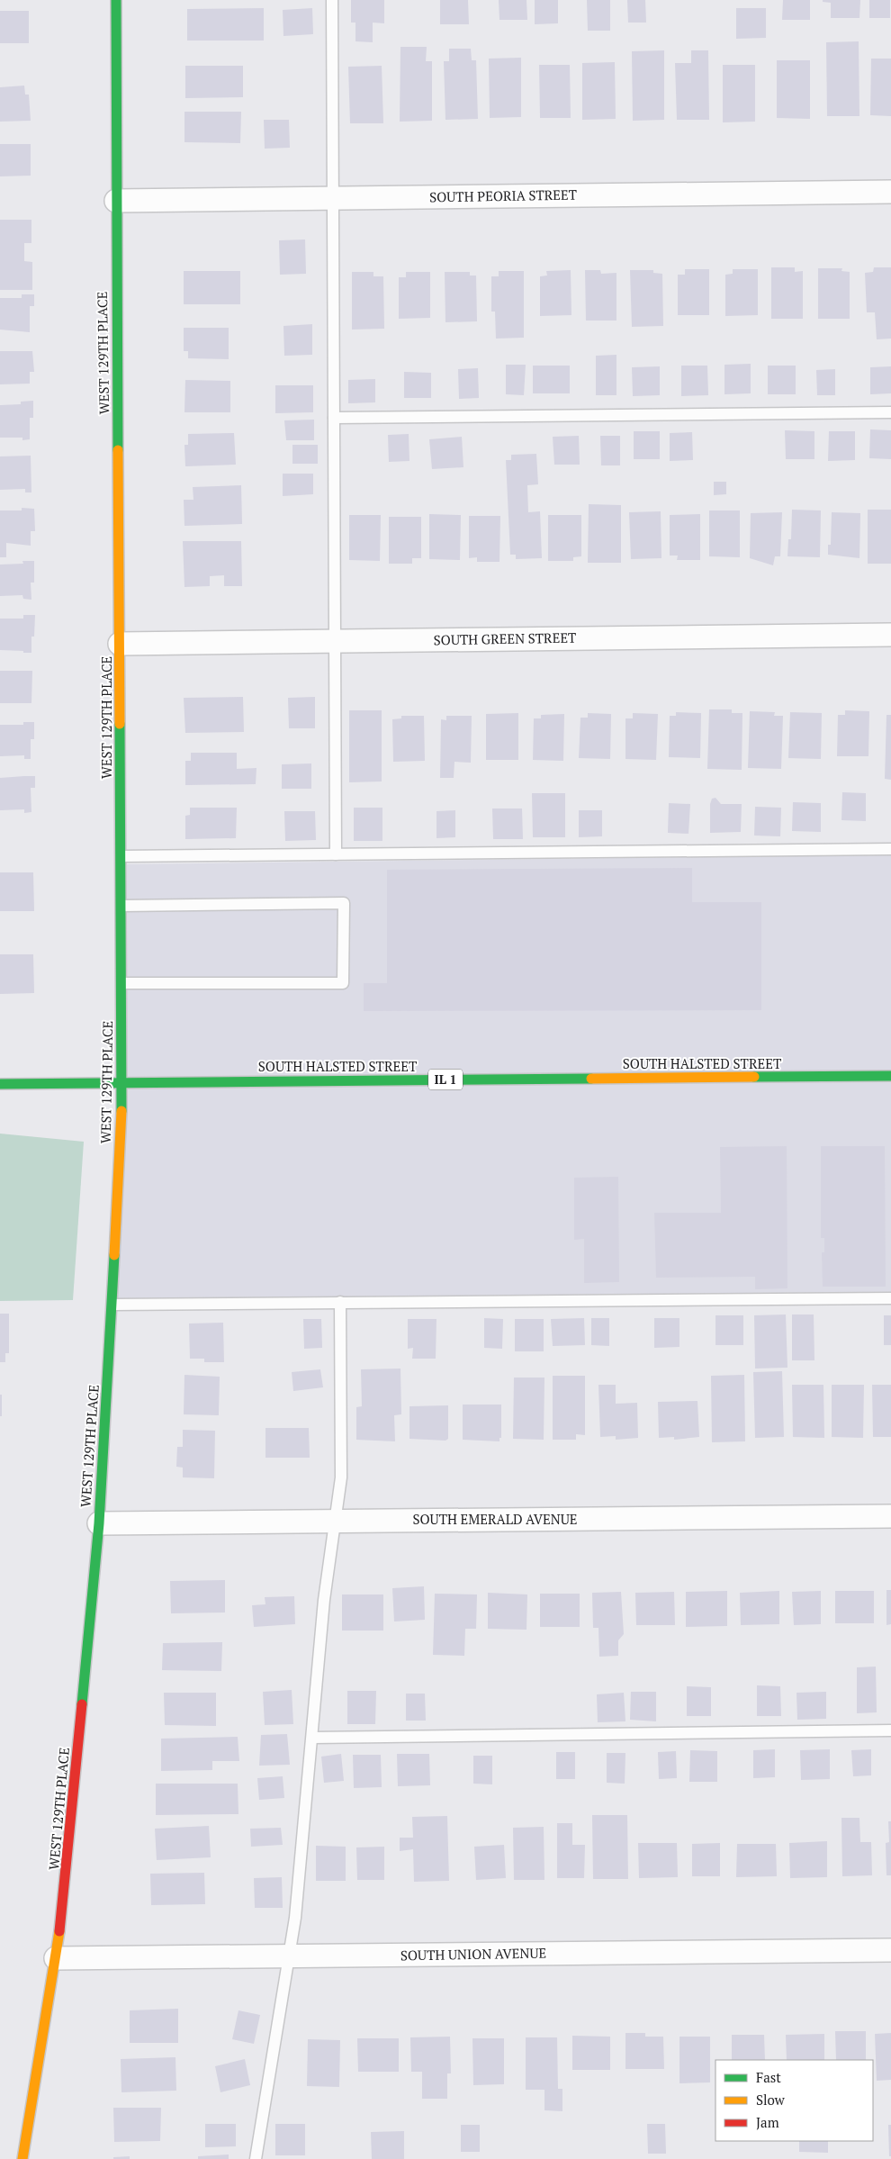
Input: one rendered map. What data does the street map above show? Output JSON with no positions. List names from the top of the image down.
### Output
{
  "streets": {
    "street": [
      "SOUTH PEORIA STREET",
      "WEST 129TH PLACE",
      "SOUTH GREEN STREET",
      "SOUTH HALSTED STREET",
      "IL 1",
      "SOUTH EMERALD AVENUE",
      "SOUTH UNION AVENUE"
    ]
  },
  "crossings": [
    ["SOUTH PEORIA STREET", "WEST 129TH PLACE"],
    ["WEST 129TH PLACE", "SOUTH GREEN STREET"],
    ["WEST 129TH PLACE", "SOUTH HALSTED STREET"],
    ["WEST 129TH PLACE", "SOUTH EMERALD AVENUE"],
    ["WEST 129TH PLACE", "SOUTH UNION AVENUE"]
  ],
  "legend": ["Fast", "Slow", "Jam"]
}
